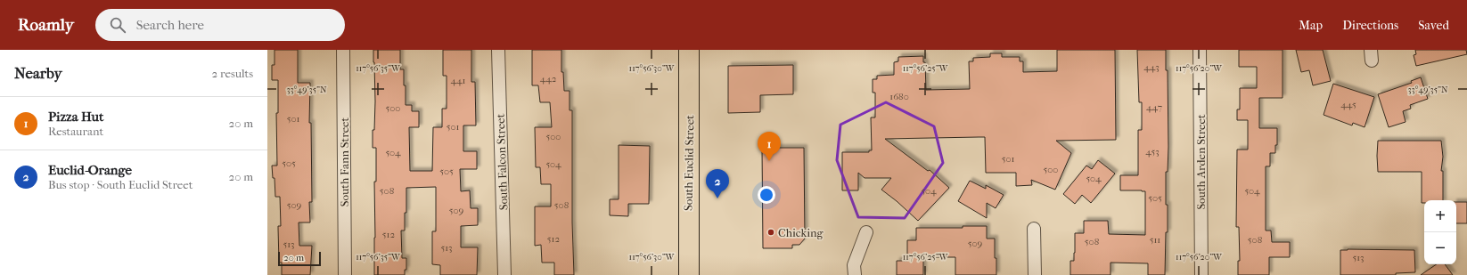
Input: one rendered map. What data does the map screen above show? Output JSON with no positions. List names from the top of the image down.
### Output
{
  "streets": {
    "main road": ["South Euclid Street"],
    "street": ["South Fann Street", "South Falcon Street", "South Arden Street"]
  },
  "places": ["Chicking"],
  "house_numbers": [
    "443",
    "442",
    "441",
    "1680",
    "445",
    "447",
    "500",
    "501",
    "501",
    "500",
    "453",
    "504",
    "501",
    "505",
    "504",
    "500",
    "505",
    "504",
    "508",
    "504",
    "504",
    "505",
    "509",
    "508",
    "509",
    "512",
    "512",
    "511",
    "508",
    "508",
    "509",
    "513",
    "513",
    "513"
  ],
  "scale_bar": "20 m",
  "page": {
    "header": "Roamly",
    "search": "Search here",
    "nav": ["Map", "Directions", "Saved"],
    "heading": ["Nearby", "2 results"],
    "list": [
      {
        "mark": "1",
        "name": "Pizza Hut",
        "note": "Restaurant",
        "value": "20 m"
      },
      {
        "mark": "2",
        "name": "Euclid-Orange",
        "note": "Bus stop · South Euclid Street",
        "value": "20 m"
      }
    ],
    "pins": ["1", "2"],
    "map_buttons": ["+", "−"],
    "scale": "20 m"
  },
  "coordinates": [
    "117°56'35\"W",
    "117°56'30\"W",
    "117°56'25\"W",
    "117°56'20\"W",
    "33°49'35\"N"
  ]
}
